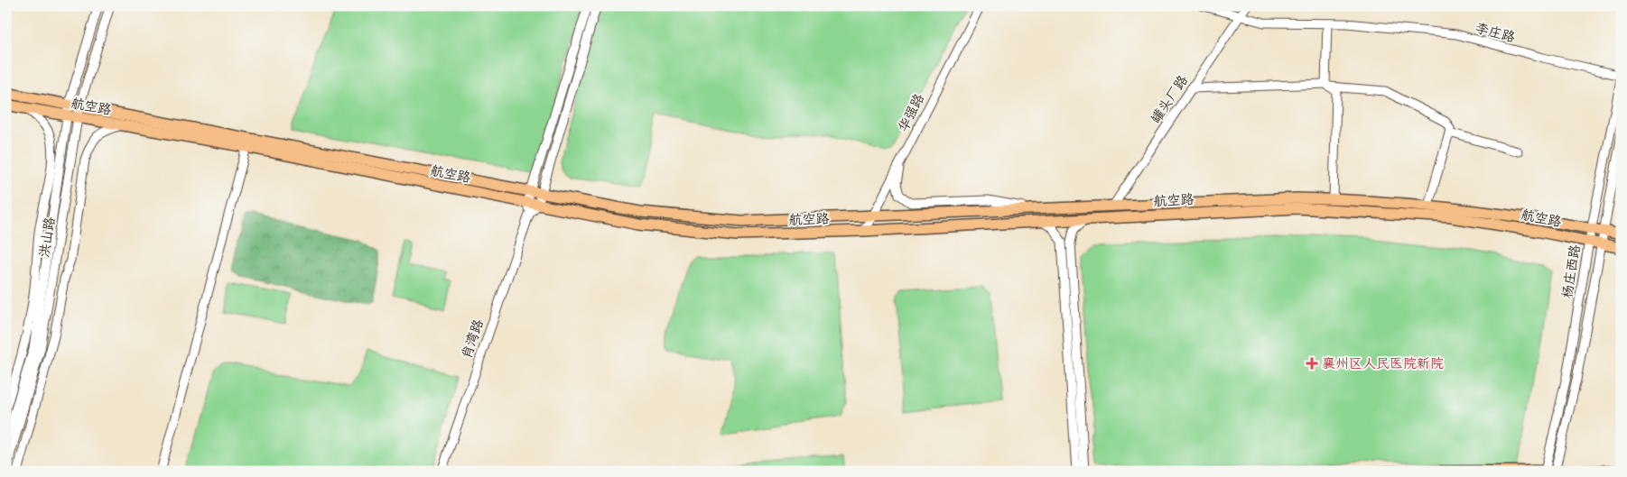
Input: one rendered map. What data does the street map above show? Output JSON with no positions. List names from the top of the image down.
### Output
{
  "streets": {
    "main road": ["航空路"],
    "street": [
      "李庄路",
      "罐头厂路",
      "华强路",
      "洪山路",
      "杨庄西路",
      "肖湾路"
    ]
  },
  "crossings": [
    ["李庄路", "罐头厂路"],
    ["李庄路", "杨庄西路"],
    ["罐头厂路", "航空路"],
    ["航空路", "华强路"],
    ["航空路", "洪山路"],
    ["航空路", "杨庄西路"],
    ["航空路", "肖湾路"]
  ],
  "places": {
    "health": ["襄州区人民医院新院"]
  }
}
